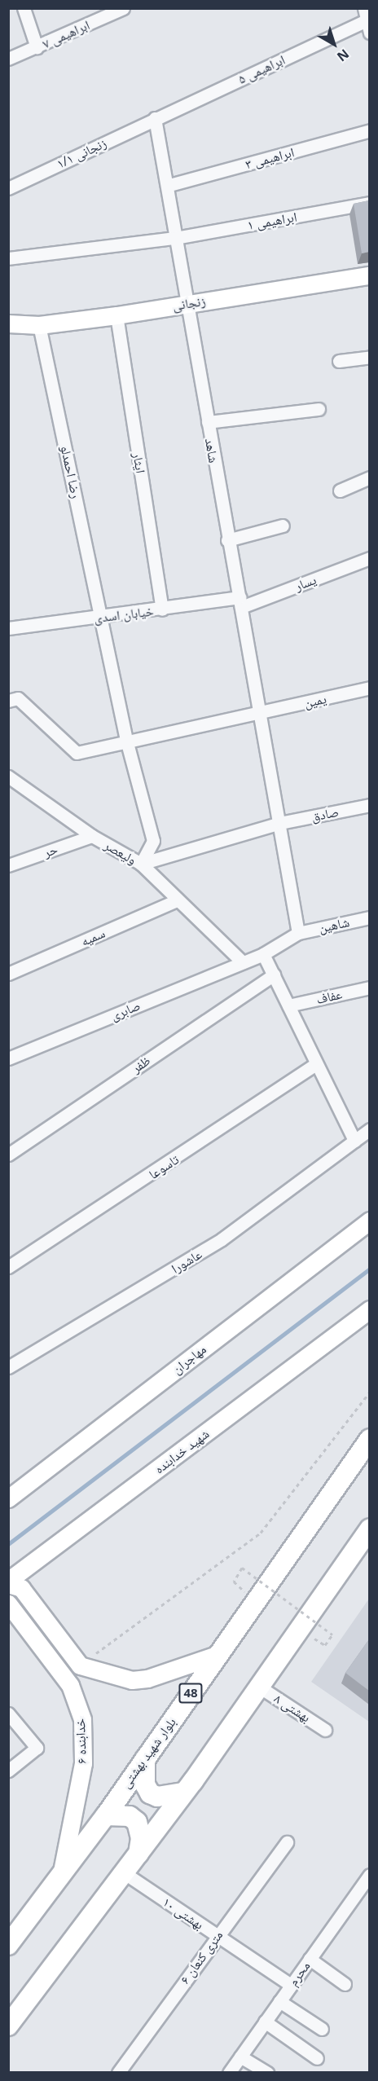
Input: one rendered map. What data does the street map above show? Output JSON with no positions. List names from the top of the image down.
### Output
{
  "streets": {
    "main road": ["48", "بلوار شهید بهشتی"],
    "street": [
      "ابراهیمی ۷",
      "ابراهیمی ۵",
      "زنجانی ۱/۱",
      "ابراهیمی ۳",
      "ابراهیمی ۱",
      "زنجانی",
      "شاهد",
      "ایثار",
      "رضا احمدلو",
      "یسار",
      "خیابان اسدی",
      "یمین",
      "صادق",
      "حر",
      "ولیعصر",
      "شاهین",
      "سمیه",
      "عفاف",
      "صابری",
      "ظفر",
      "تاسوعا",
      "عاشورا",
      "مهاجران",
      "شهید خدابنده",
      "بهشتی ۸",
      "خدابنده ۶",
      "بهشتی ۱۰",
      "۶ متری کنعان",
      "محرم"
    ]
  },
  "crossings": [
    ["ابراهیمی ۵", "زنجانی ۱/۱"],
    ["ابراهیمی ۵", "شاهد"],
    ["زنجانی ۱/۱", "شاهد"],
    ["ابراهیمی ۳", "شاهد"],
    ["ابراهیمی ۱", "شاهد"],
    ["زنجانی", "شاهد"],
    ["زنجانی", "ایثار"],
    ["زنجانی", "رضا احمدلو"],
    ["شاهد", "یسار"],
    ["شاهد", "خیابان اسدی"],
    ["شاهد", "یمین"],
    ["شاهد", "صادق"],
    ["شاهد", "شاهین"],
    ["ایثار", "خیابان اسدی"],
    ["رضا احمدلو", "خیابان اسدی"],
    ["رضا احمدلو", "یمین"],
    ["رضا احمدلو", "صادق"],
    ["رضا احمدلو", "ولیعصر"],
    ["یسار", "خیابان اسدی"],
    ["صادق", "ولیعصر"],
    ["حر", "ولیعصر"],
    ["ولیعصر", "سمیه"],
    ["ولیعصر", "صابری"],
    ["شاهین", "صابری"],
    ["خدابنده ۶", "بلوار شهید بهشتی"],
    ["بهشتی ۱۰", "۶ متری کنعان"],
    ["بهشتی ۱۰", "محرم"]
  ],
  "north": "bottom right"
}
